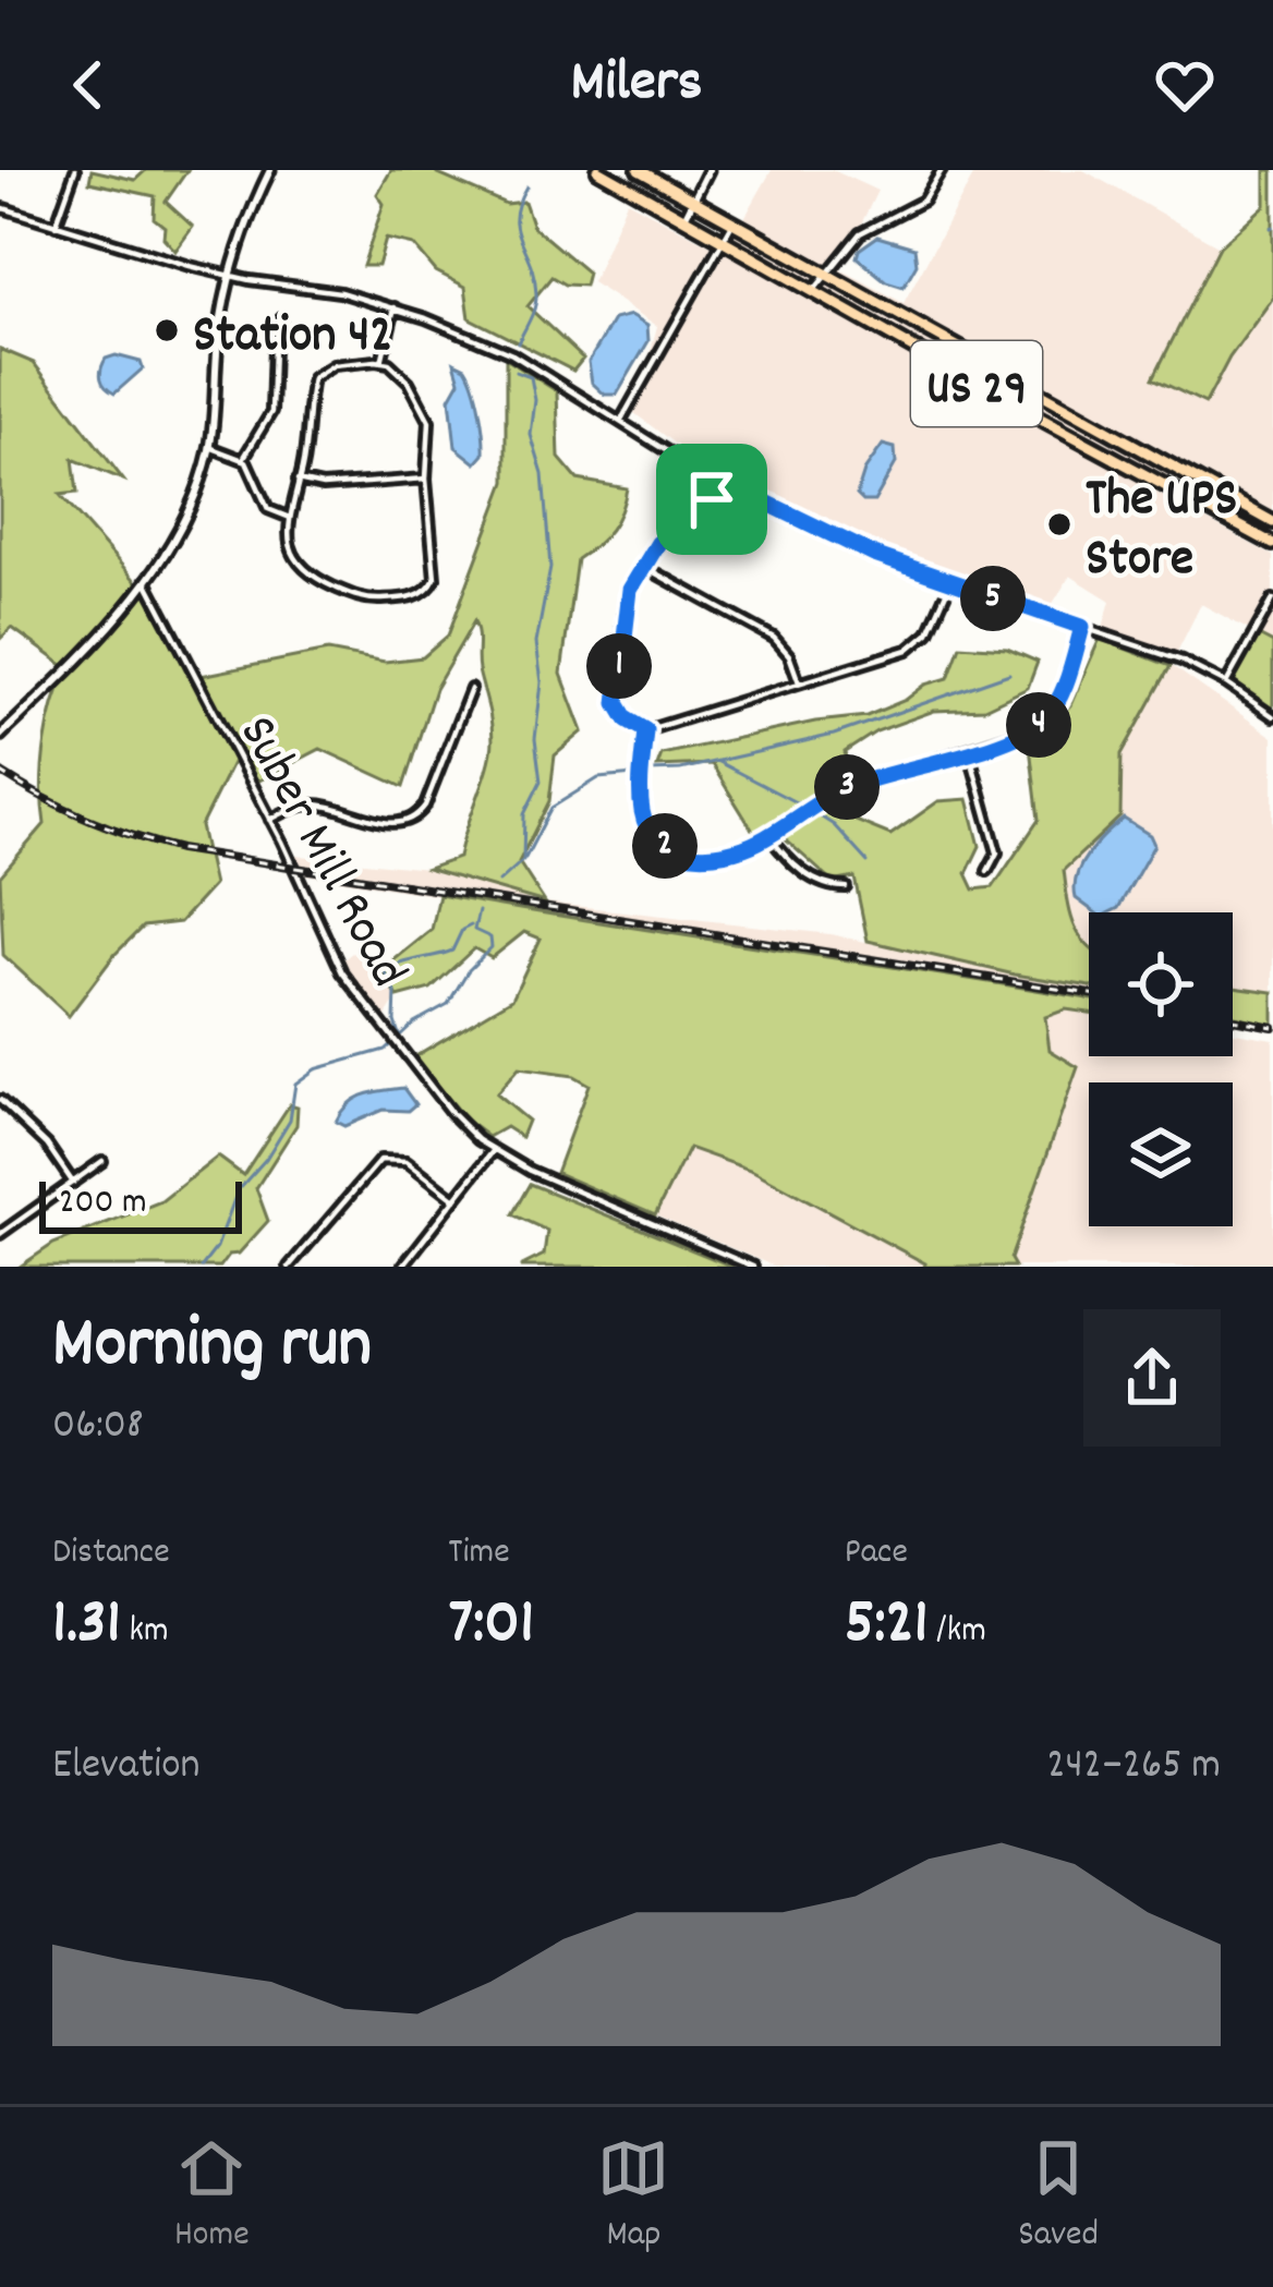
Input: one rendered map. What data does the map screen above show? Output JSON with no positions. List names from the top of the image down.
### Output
{
  "streets": {
    "main road": ["US 29"],
    "street": ["Suber Mill Road"]
  },
  "places": ["Station 42", "The UPS Store"],
  "scale_bar": "200 m",
  "page": {
    "header": "Milers",
    "pins": [
      "5",
      "1",
      "4",
      "3",
      "2"
    ],
    "scale": "200 m",
    "heading": ["Morning run", "06:08"],
    "stats": [
      ["Distance", "1.31 km"],
      ["Time", "7:01"],
      ["Pace", "5:21 /km"]
    ],
    "chart": ["Elevation", "242–265 m"],
    "tabs": ["Home", "Map", "Saved"]
  }
}
